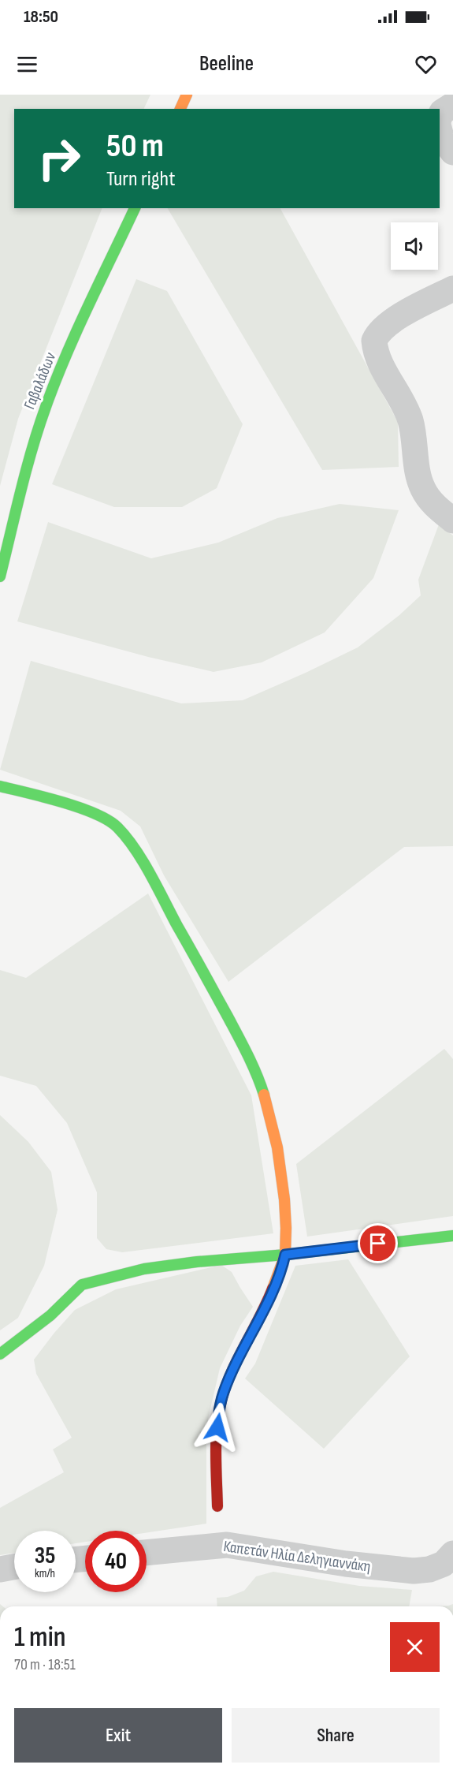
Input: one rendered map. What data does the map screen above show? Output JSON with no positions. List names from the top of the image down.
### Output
{
  "streets": {
    "street": ["Γαβαλάδων", "Καπετάν Ηλία Δεληγιαννάκη"]
  },
  "page": {
    "status": "18:50",
    "header": "Beeline",
    "turn": ["50 m", "Turn right"],
    "speed": "35 km/h",
    "limit": "40",
    "heading": ["1 min", "70 m · 18:51"],
    "buttons": ["Exit", "Share"]
  }
}
